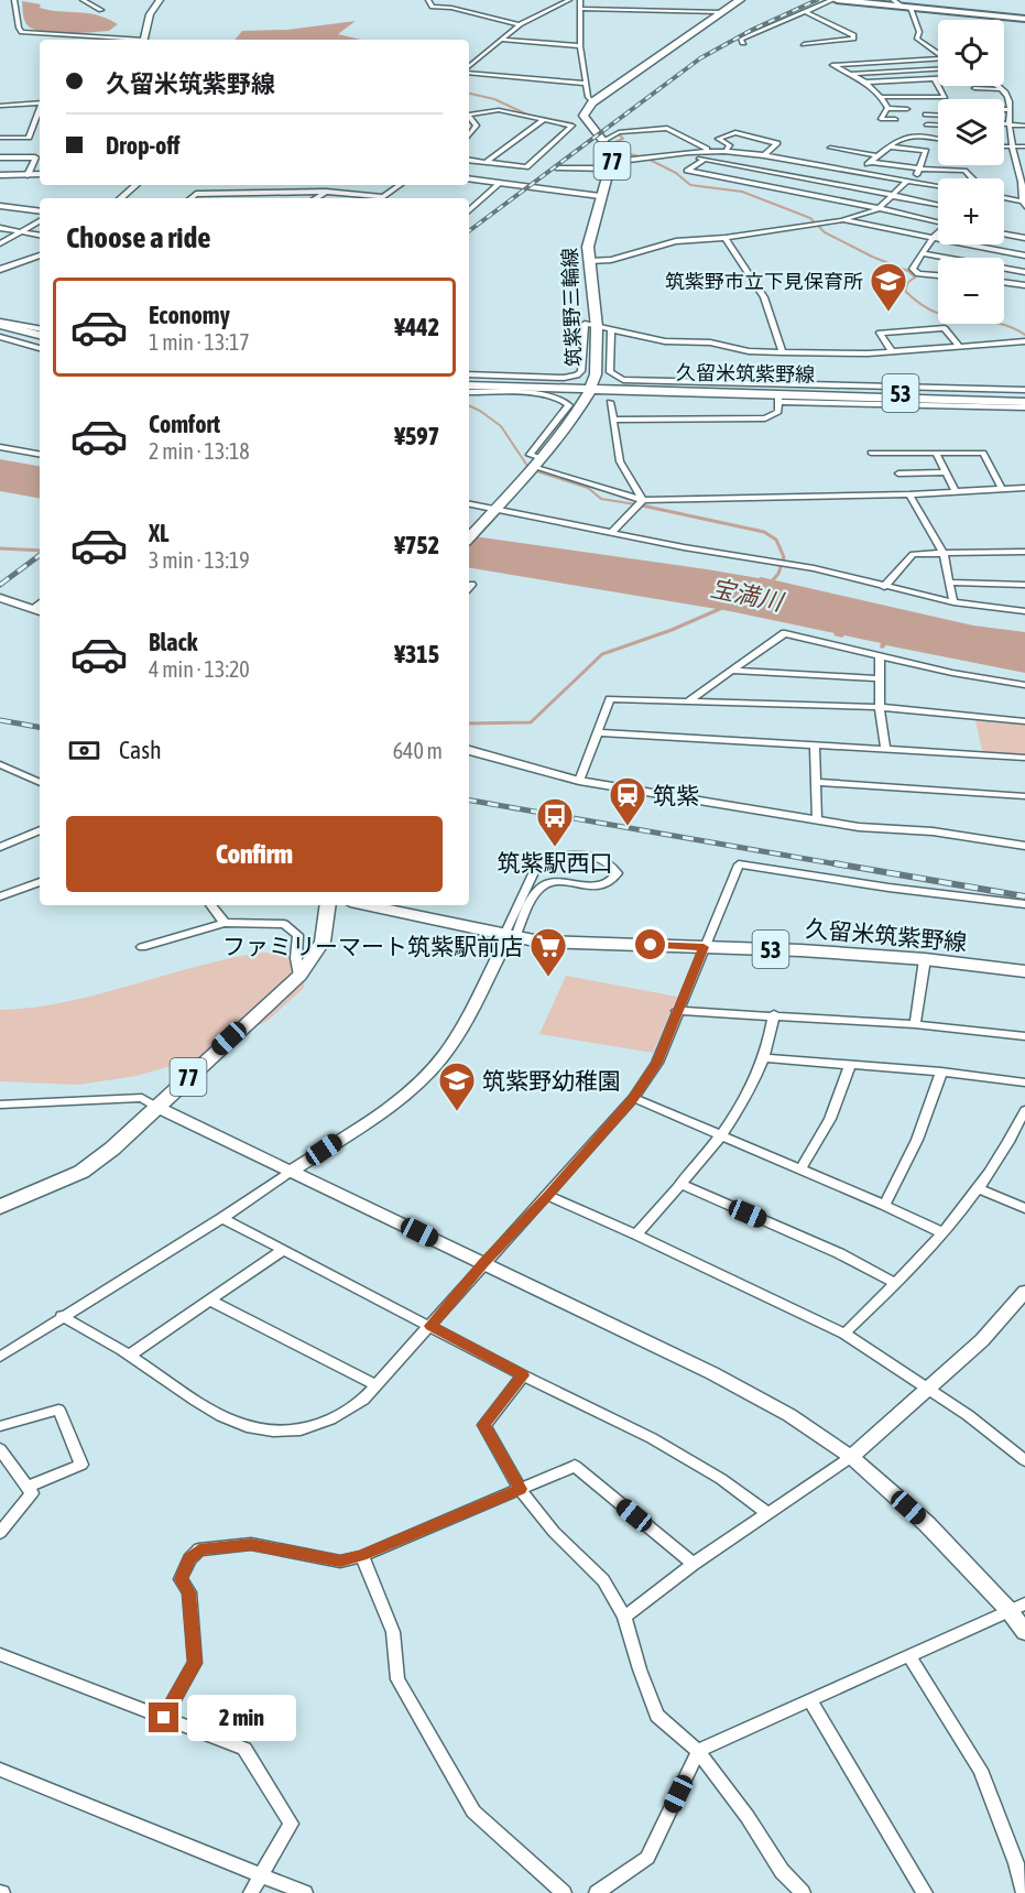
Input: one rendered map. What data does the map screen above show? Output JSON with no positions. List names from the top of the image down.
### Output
{
  "streets": {
    "main road": [
      "77",
      "筑紫野三輪線",
      "久留米筑紫野線",
      "53"
    ]
  },
  "crossings": [
    ["77", "筑紫野三輪線"],
    ["筑紫野三輪線", "久留米筑紫野線"]
  ],
  "water": ["宝満川"],
  "places": {
    "school or university": ["筑紫野市立下見保育所", "筑紫野幼稚園"],
    "station": ["筑紫"],
    "bus stop": ["筑紫駅西口"],
    "supermarket": ["ファミリーマート筑紫駅前店"]
  },
  "page": {
    "map_buttons": ["+", "−"],
    "banner": ["久留米筑紫野線", "Drop-off"],
    "heading": "Choose a ride",
    "list": [
      {
        "name": "Economy",
        "note": "1 min · 13:17",
        "value": "¥442"
      },
      {
        "name": "Comfort",
        "note": "2 min · 13:18",
        "value": "¥597"
      },
      {
        "name": "XL",
        "note": "3 min · 13:19",
        "value": "¥752"
      },
      {
        "name": "Black",
        "note": "4 min · 13:20",
        "value": "¥315"
      }
    ],
    "pay": ["Cash", "640 m"],
    "buttons": "Confirm",
    "bubble": "2 min"
  }
}
